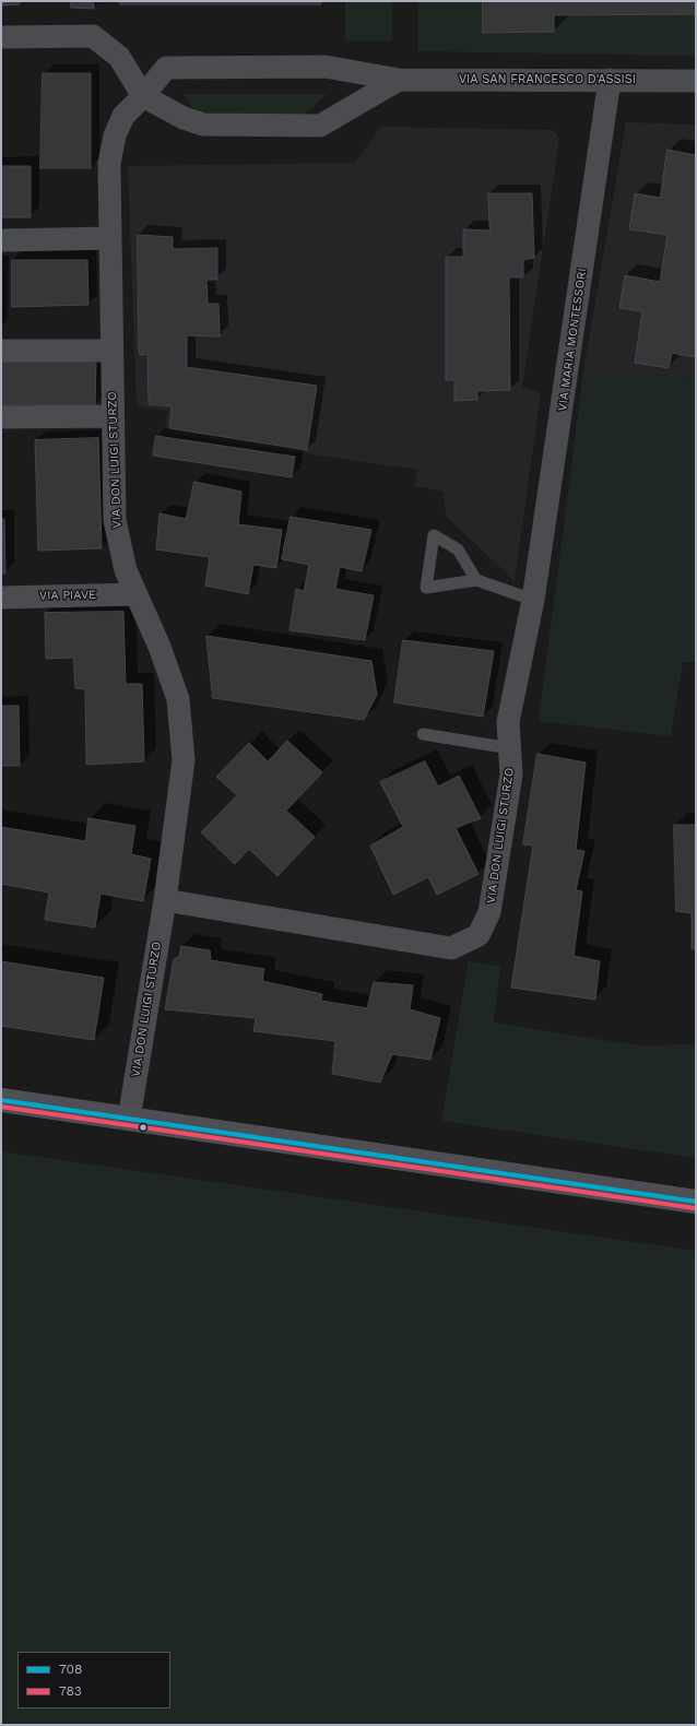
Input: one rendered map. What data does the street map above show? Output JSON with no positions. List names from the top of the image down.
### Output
{
  "streets": {
    "street": [
      "VIA SAN FRANCESCO D'ASSISI",
      "VIA MARIA MONTESSORI",
      "VIA DON LUIGI STURZO",
      "VIA PIAVE"
    ]
  },
  "crossings": [
    ["VIA SAN FRANCESCO D'ASSISI", "VIA MARIA MONTESSORI"],
    ["VIA SAN FRANCESCO D'ASSISI", "VIA DON LUIGI STURZO"],
    ["VIA MARIA MONTESSORI", "VIA DON LUIGI STURZO"],
    ["VIA DON LUIGI STURZO", "VIA PIAVE"]
  ],
  "lines": ["transit line 708", "transit line 783"],
  "legend": ["708", "783"]
}
